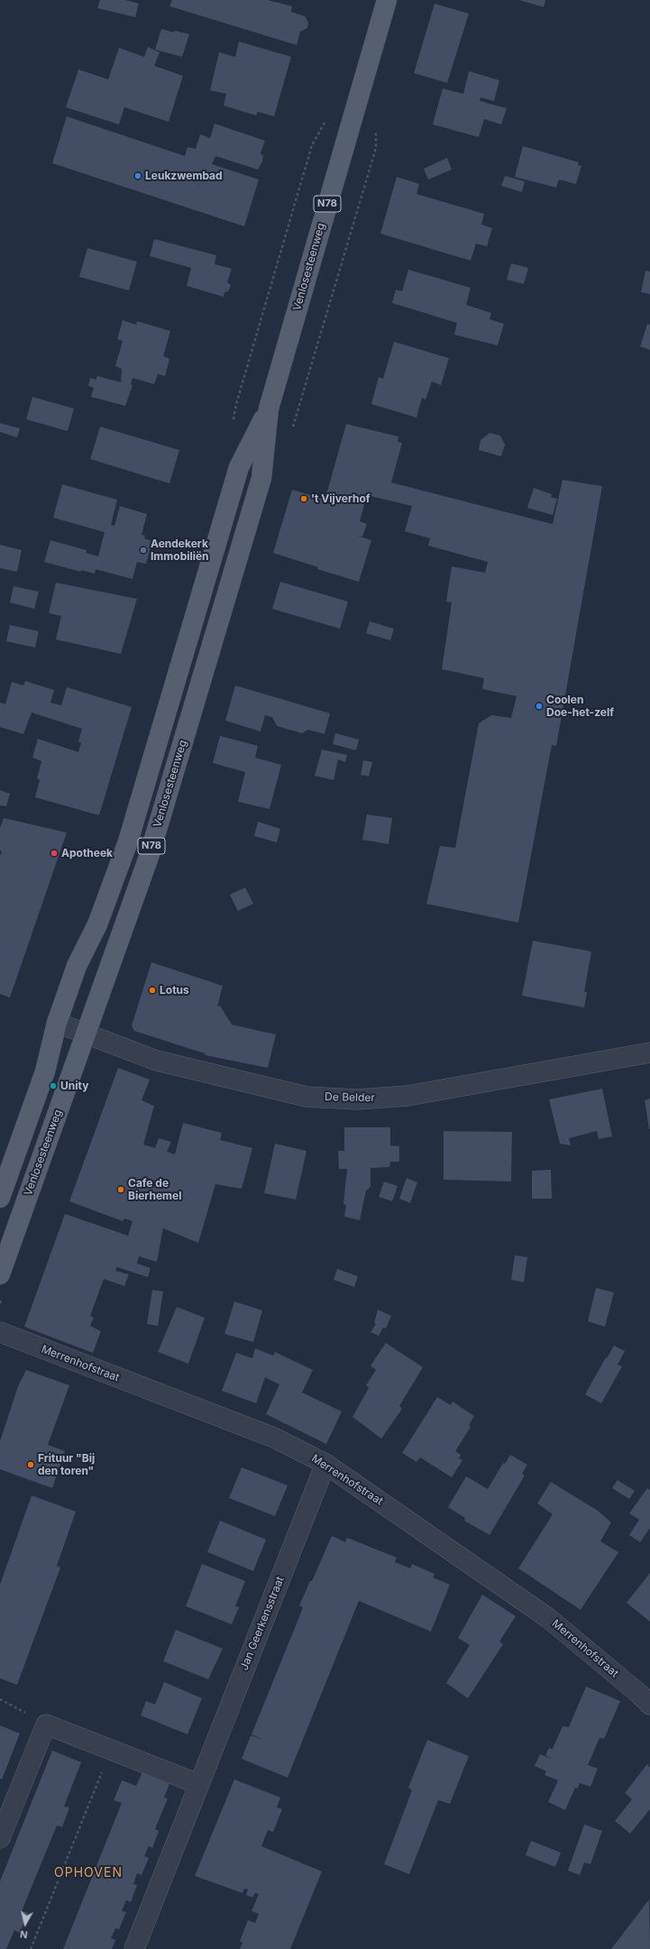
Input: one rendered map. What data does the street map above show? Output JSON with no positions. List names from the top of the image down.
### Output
{
  "streets": {
    "main road": ["N78", "Venlosesteenweg"],
    "street": ["De Belder", "Merrenhofstraat", "Jan Geerkensstraat"]
  },
  "crossings": [
    ["Venlosesteenweg", "De Belder"],
    ["Merrenhofstraat", "Jan Geerkensstraat"]
  ],
  "districts": ["OPHOVEN"],
  "places": [
    "Leukzwembad",
    "'t Vijverhof",
    "Aendekerk Immobiliën",
    "Coolen Doe-het-zelf",
    "Apotheek",
    "Lotus",
    "Unity",
    "Cafe de Bierhemel",
    "Frituur \"Bij den toren\""
  ],
  "north": "bottom"
}
